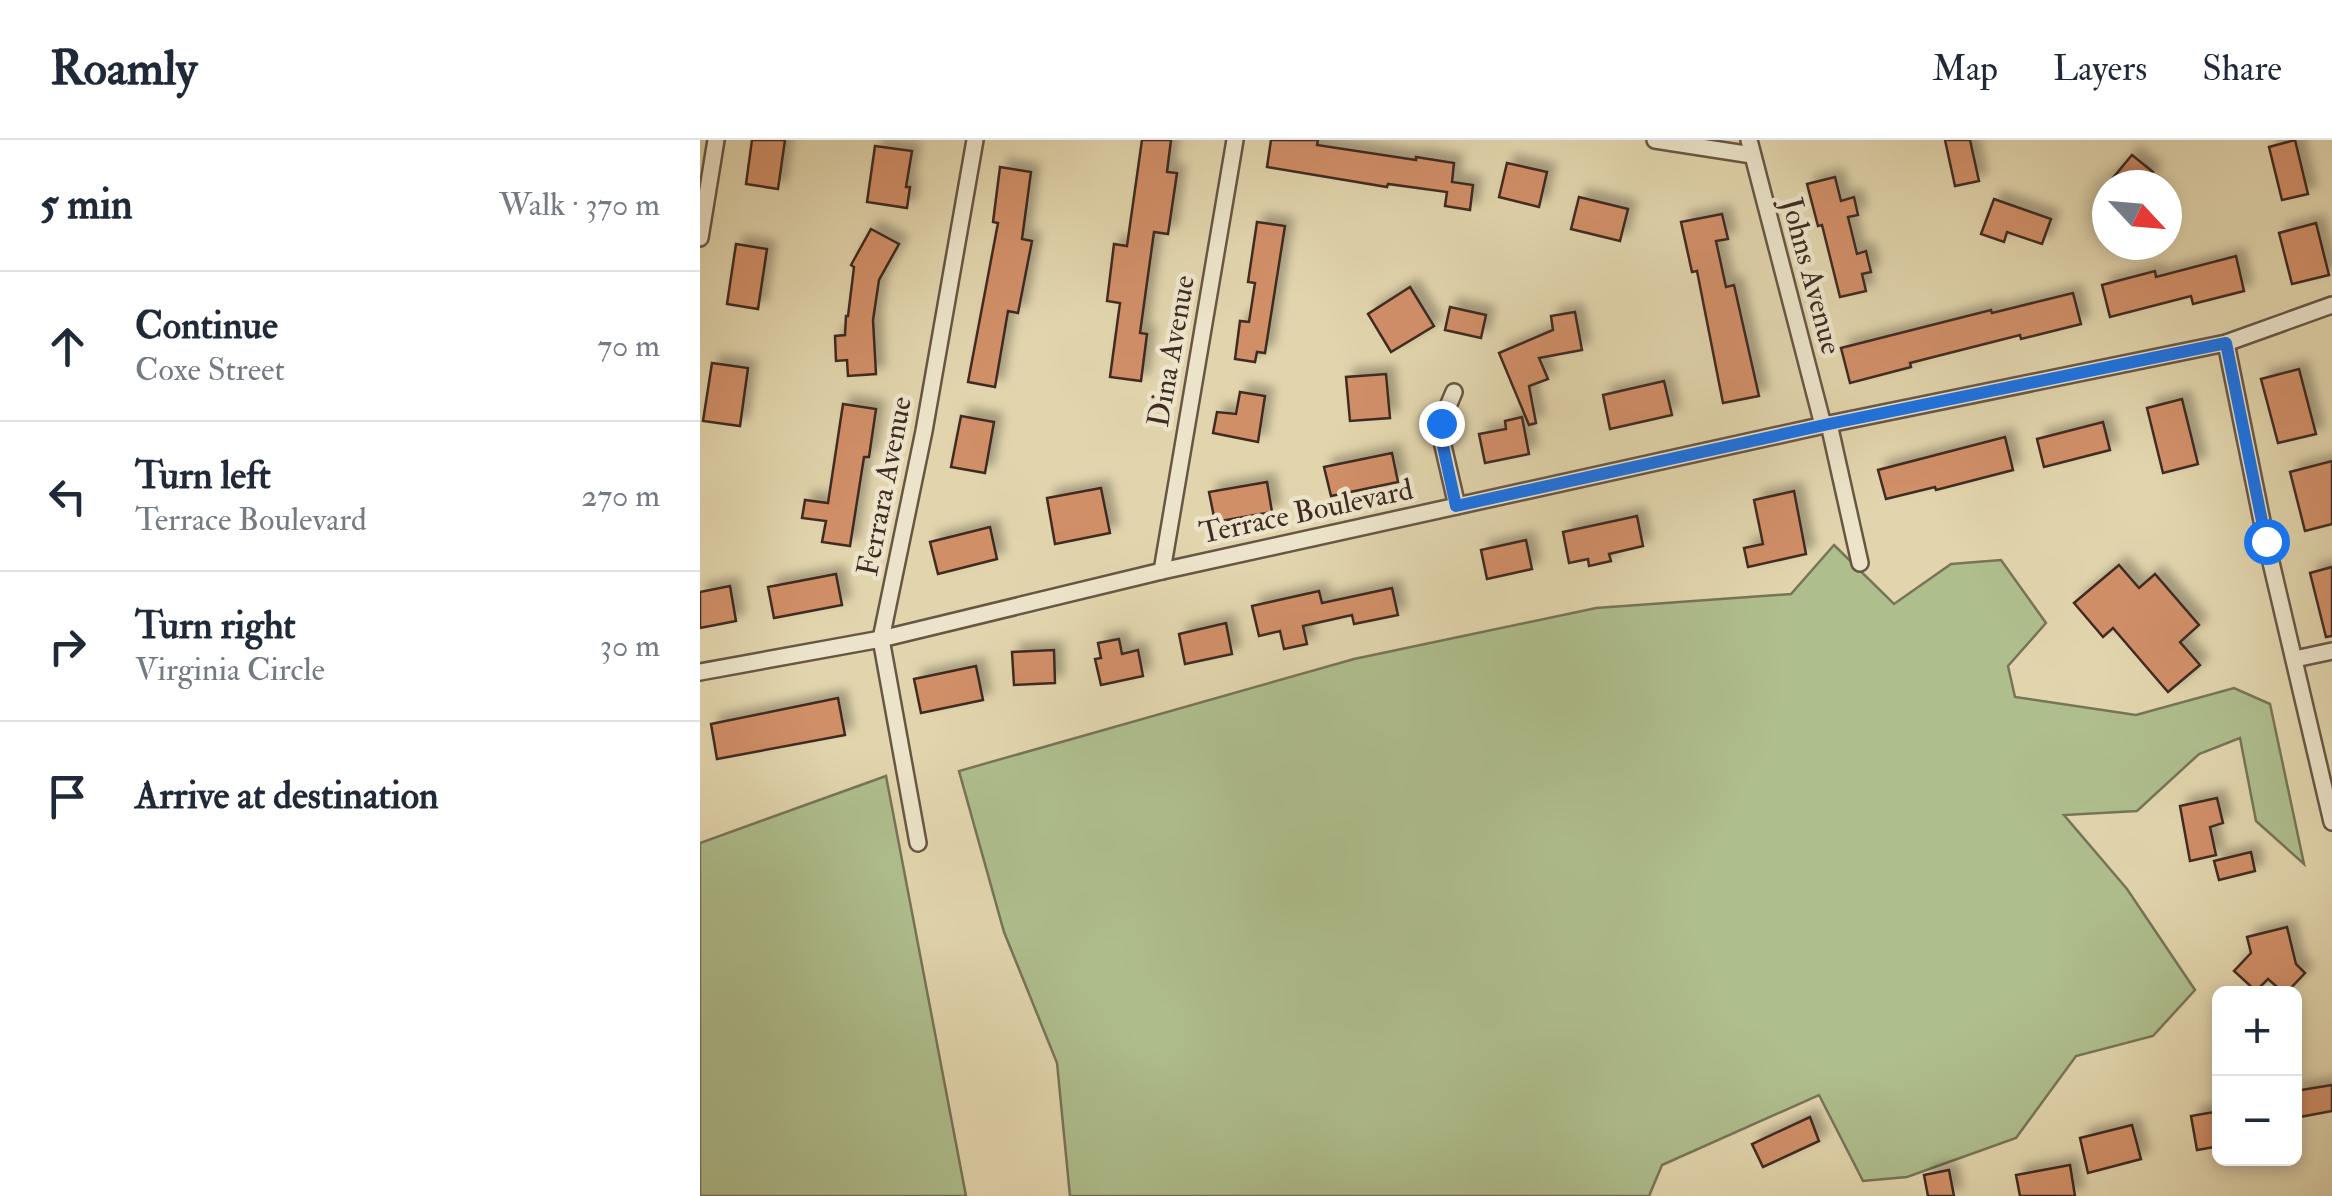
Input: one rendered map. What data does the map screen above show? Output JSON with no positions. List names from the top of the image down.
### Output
{
  "streets": {
    "street": [
      "Johns Avenue",
      "Dina Avenue",
      "Ferrara Avenue",
      "Terrace Boulevard"
    ]
  },
  "crossings": [
    ["Johns Avenue", "Terrace Boulevard"],
    ["Dina Avenue", "Terrace Boulevard"],
    ["Ferrara Avenue", "Terrace Boulevard"]
  ],
  "north": "bottom right",
  "page": {
    "header": "Roamly",
    "nav": ["Map", "Layers", "Share"],
    "heading": ["5 min", "Walk · 370 m"],
    "list": [
      ["Continue", "Coxe Street", "70 m"],
      ["Turn left", "Terrace Boulevard", "270 m"],
      ["Turn right", "Virginia Circle", "30 m"],
      "Arrive at destination"
    ],
    "map_buttons": ["+", "−"]
  }
}
